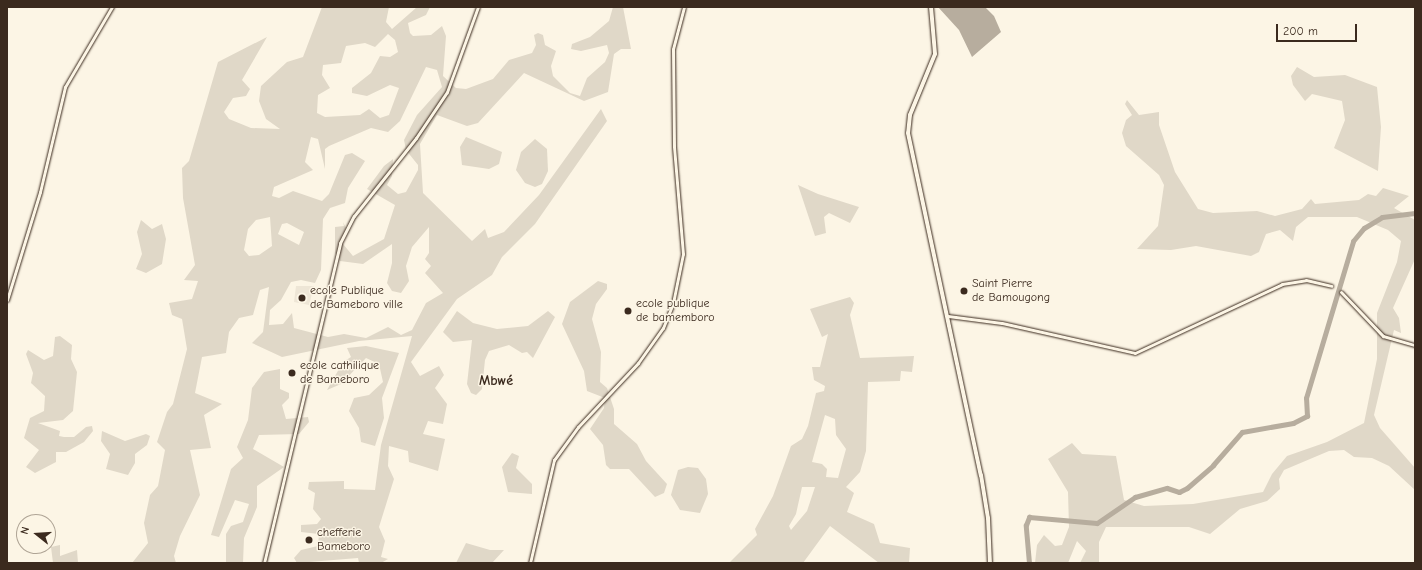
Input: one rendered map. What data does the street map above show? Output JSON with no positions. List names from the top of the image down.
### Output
{
  "districts": ["Mbwé"],
  "places": [
    "Saint Pierre de Bamougong",
    "ecole Publique de Bameboro ville",
    "ecole publique de bamemboro",
    "ecole cathilique de Bameboro",
    "chefferie Bameboro"
  ],
  "scale_bar": "200 m",
  "north": "left"
}
